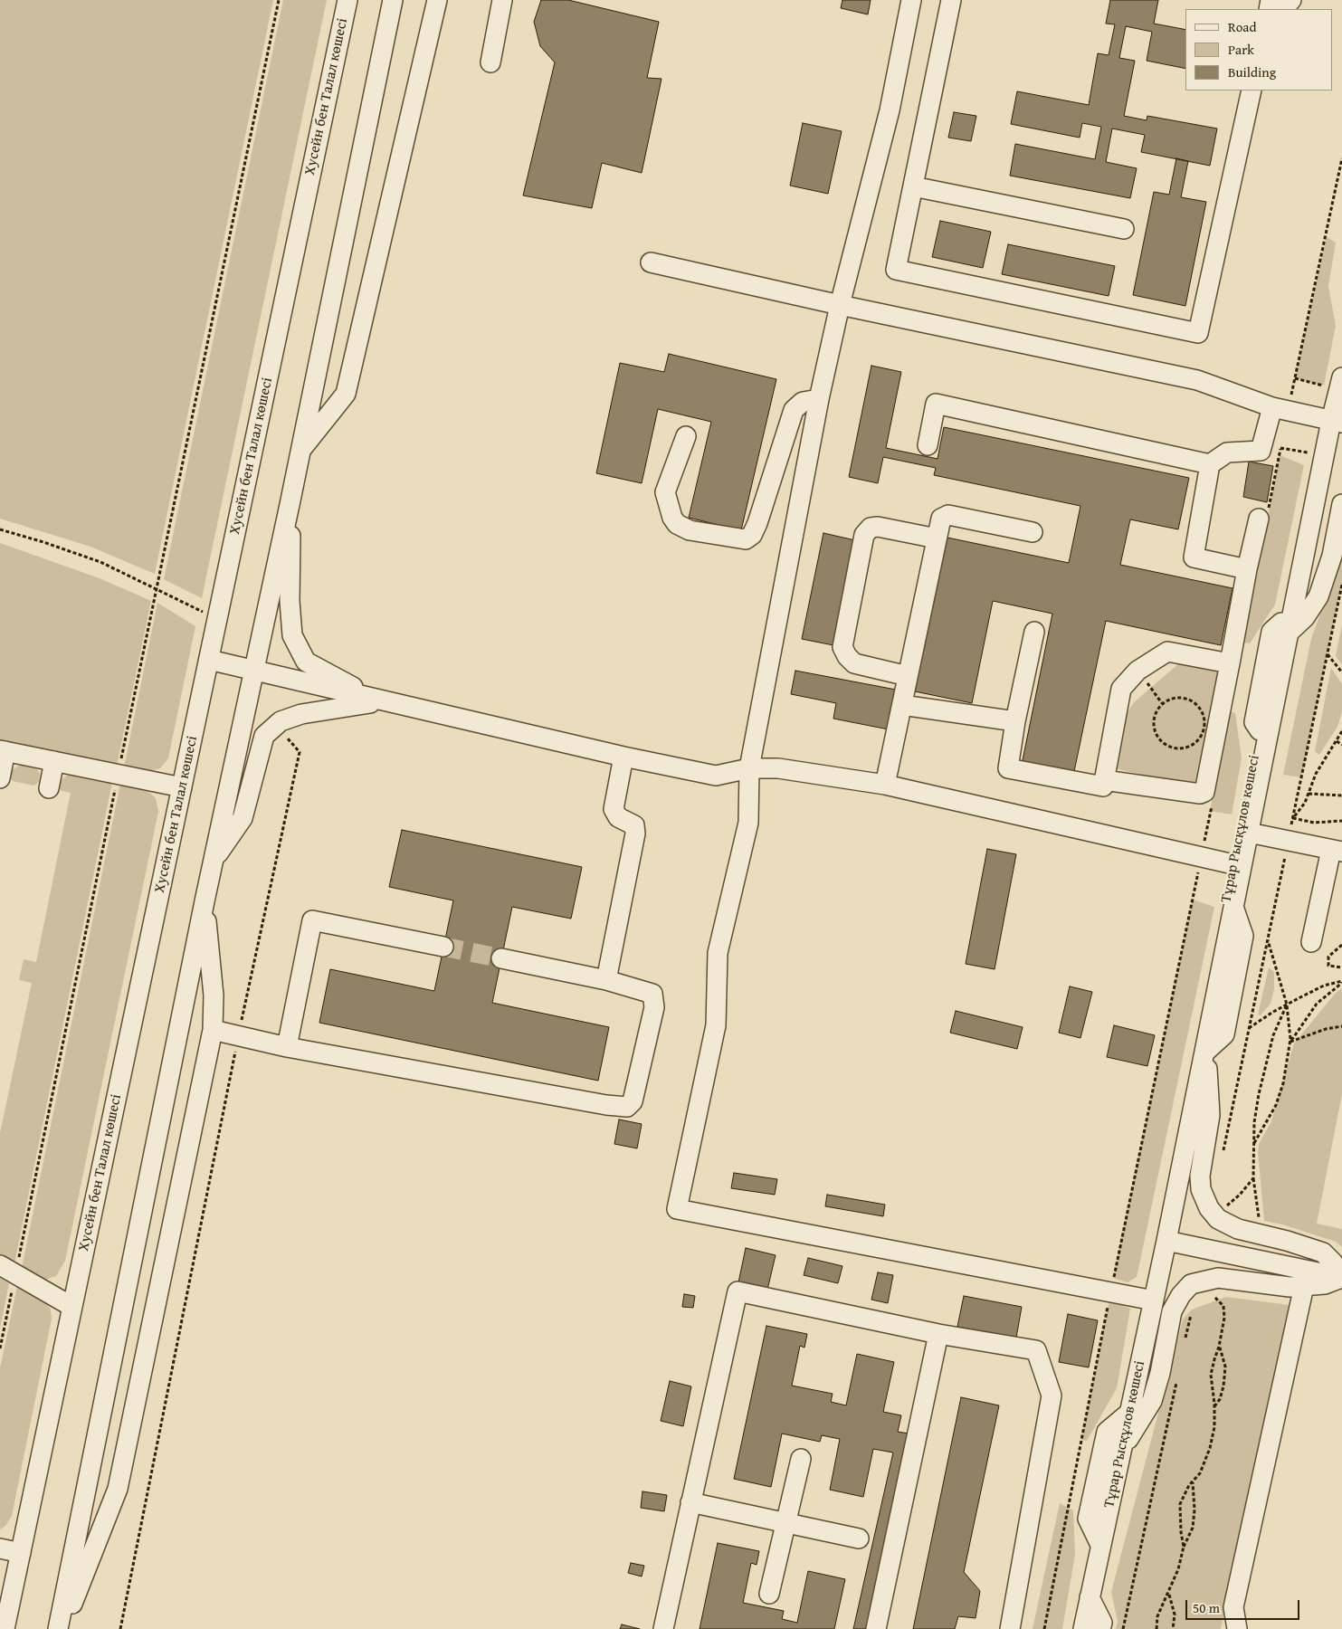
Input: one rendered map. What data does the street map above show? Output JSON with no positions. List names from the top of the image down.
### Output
{
  "streets": {
    "street": ["Хусейн бен Талал көшесі", "Тұрар Рысқұлов көшесі"]
  },
  "legend": ["Road", "Park", "Building"],
  "scale_bar": "50 m"
}
